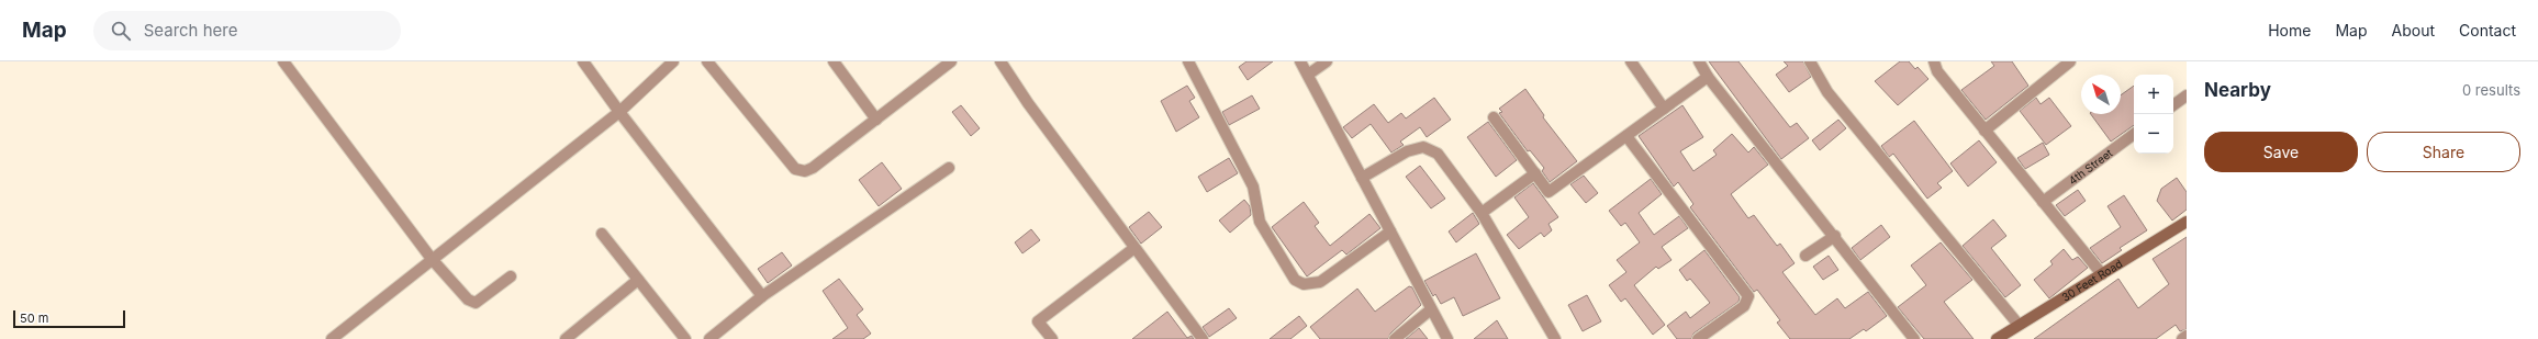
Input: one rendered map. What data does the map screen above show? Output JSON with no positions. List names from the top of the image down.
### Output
{
  "streets": {
    "main road": ["30 Feet Road"],
    "street": ["4th Street"]
  },
  "scale_bar": "50 m",
  "north": "top left",
  "page": {
    "header": "Map",
    "search": "Search here",
    "nav": [
      "Home",
      "Map",
      "About",
      "Contact"
    ],
    "heading": ["Nearby", "0 results"],
    "map_buttons": ["+", "−"],
    "buttons": ["Save", "Share"],
    "scale": "50 m"
  }
}
